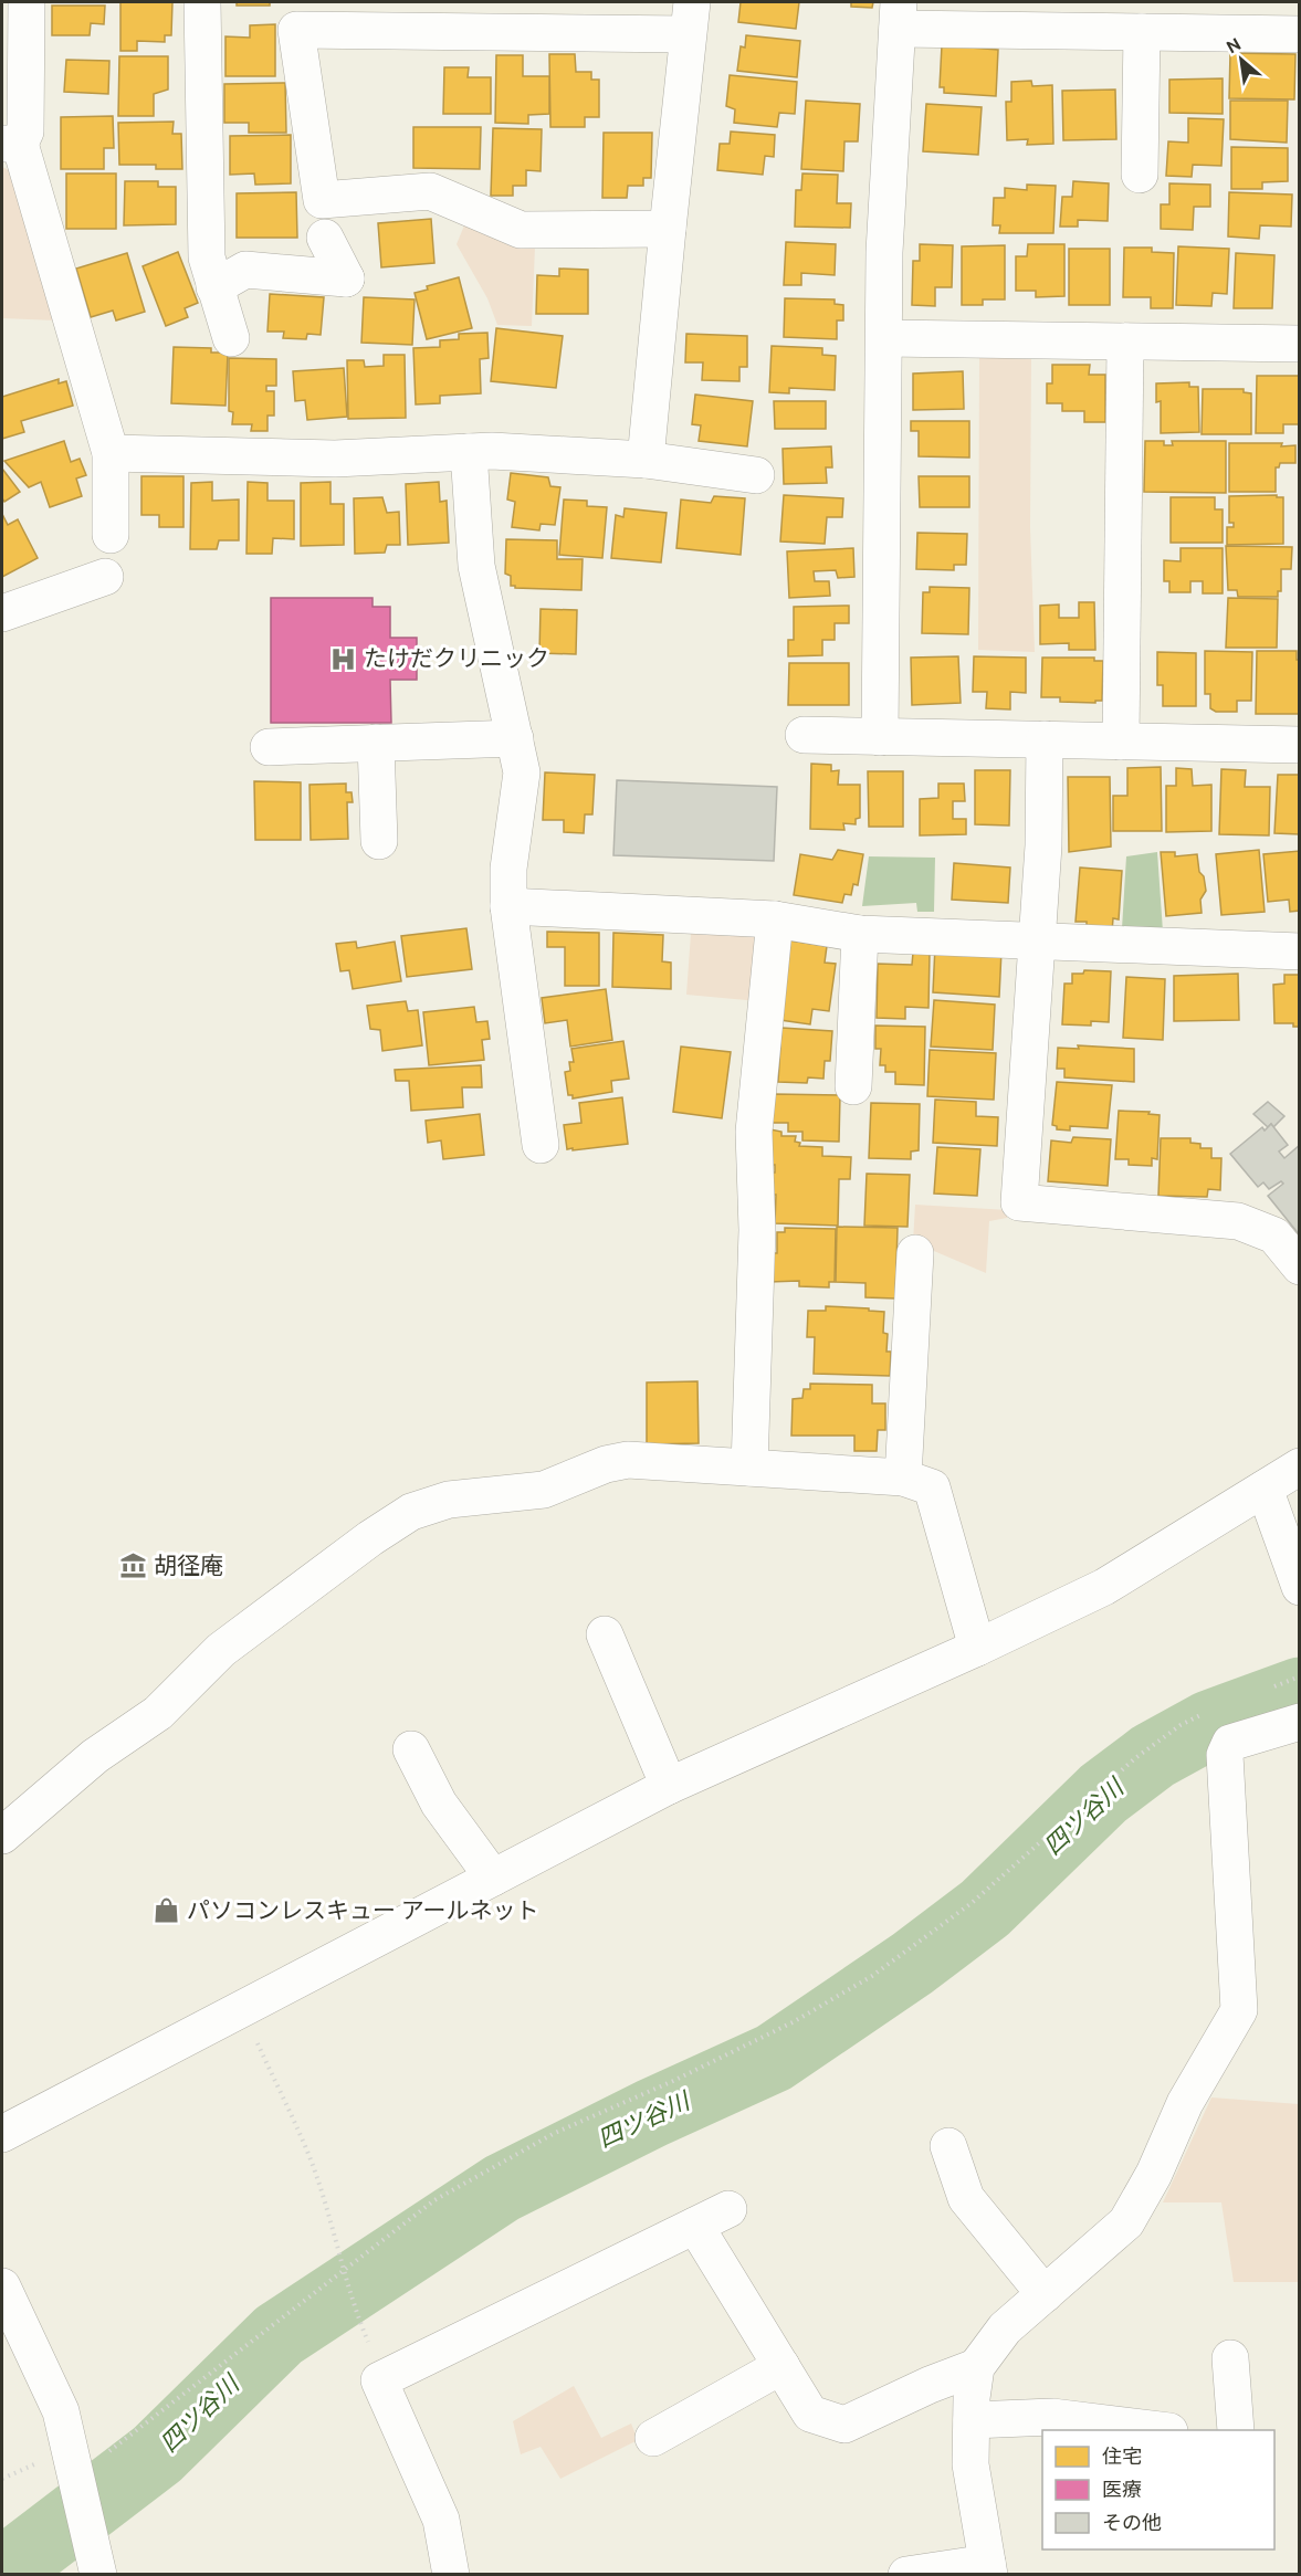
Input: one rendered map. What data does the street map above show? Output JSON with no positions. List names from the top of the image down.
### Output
{
  "water": ["四ツ谷川"],
  "places": {
    "hospital": ["たけだクリニック"],
    "museum": ["胡径庵"],
    "shop": ["パソコンレスキュー アールネット"]
  },
  "legend": ["住宅", "医療", "その他"],
  "north": "top left"
}
